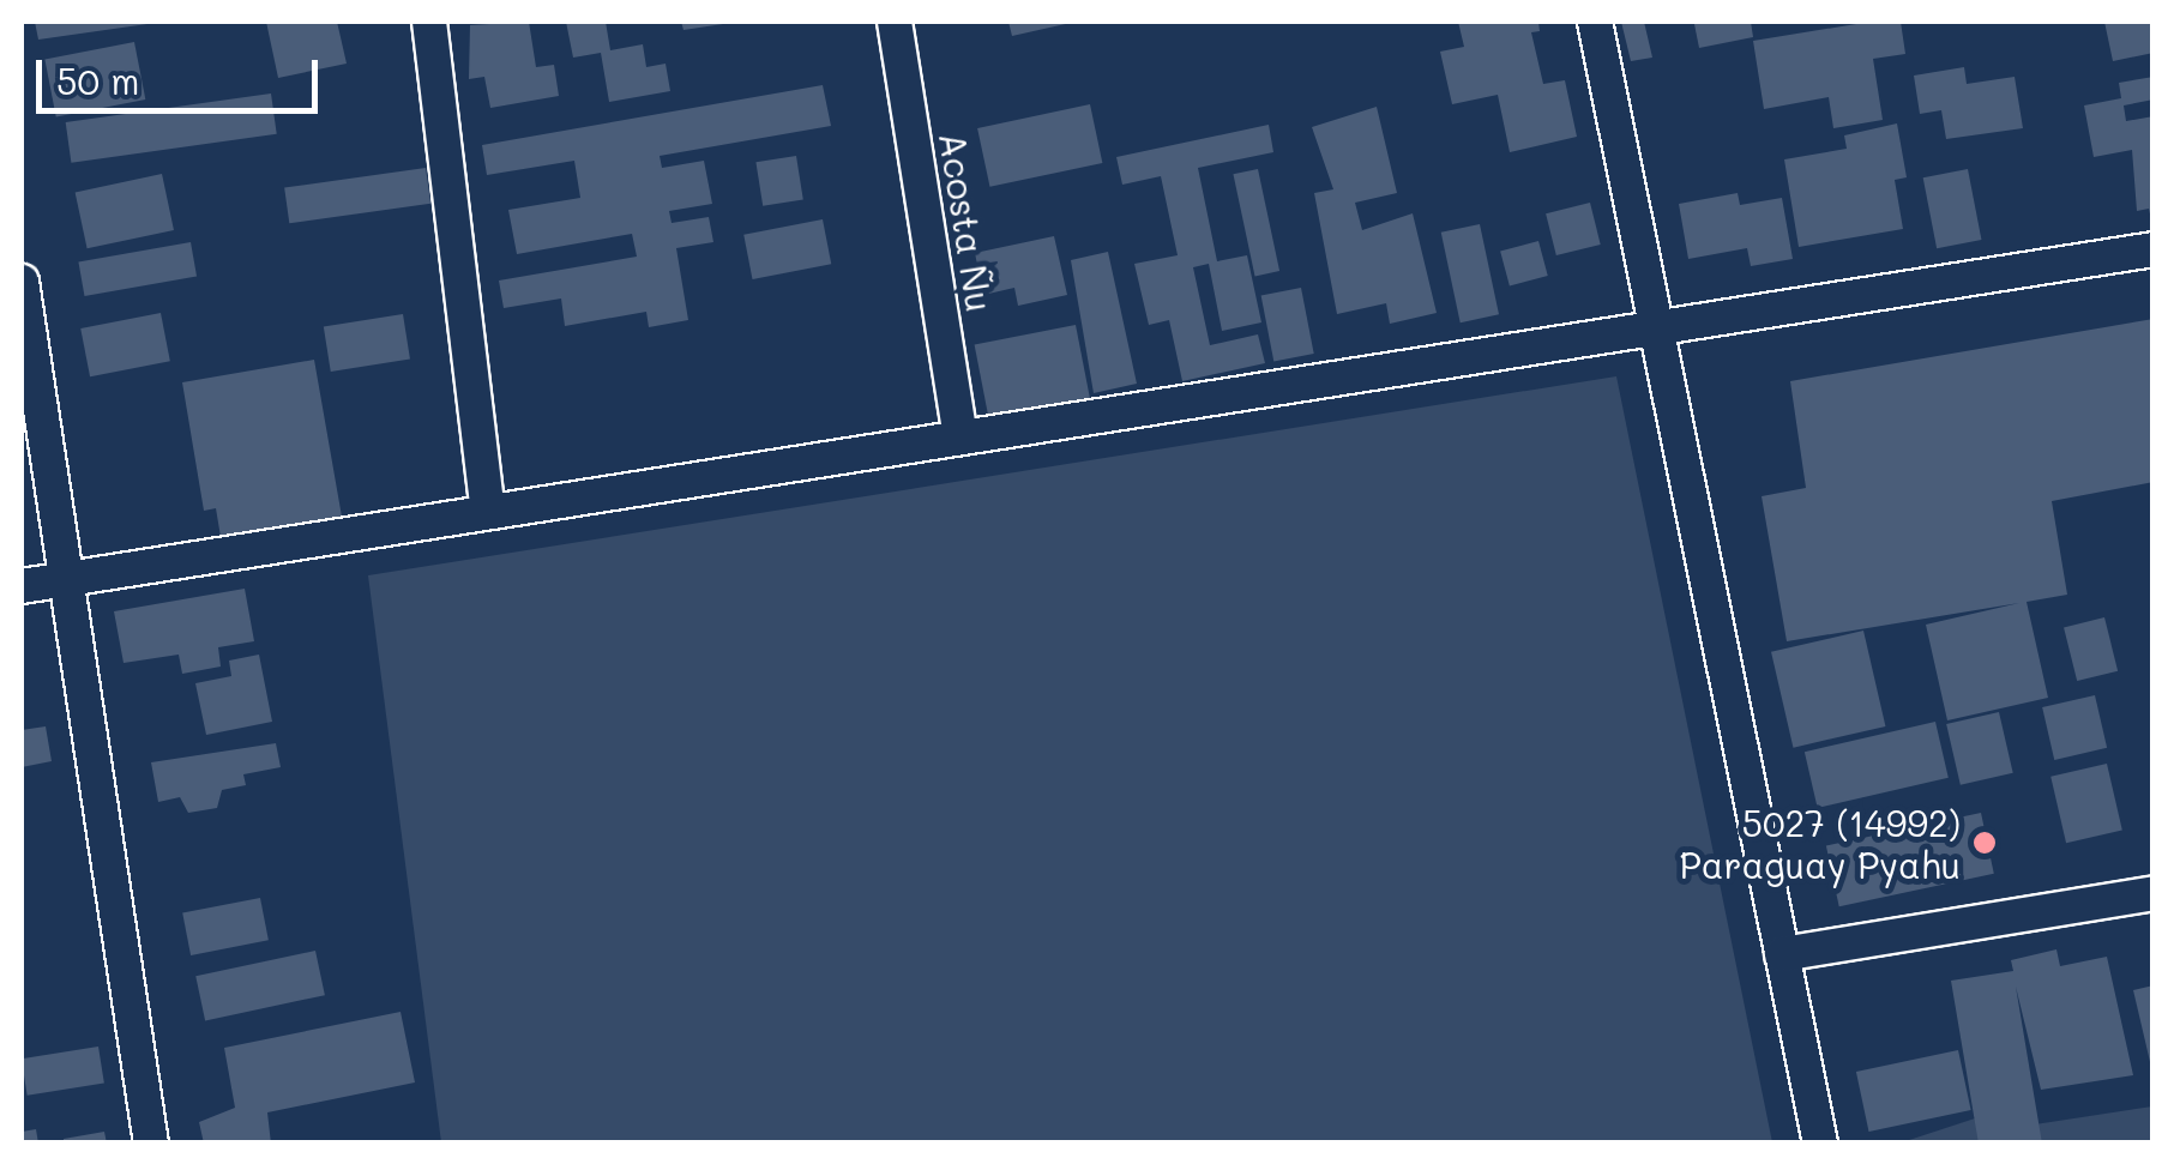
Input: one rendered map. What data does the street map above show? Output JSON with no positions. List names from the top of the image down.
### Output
{
  "streets": {
    "street": ["Acosta Ñu"]
  },
  "places": ["5027 (14992) Paraguay Pyahu"],
  "scale_bar": "50 m"
}
